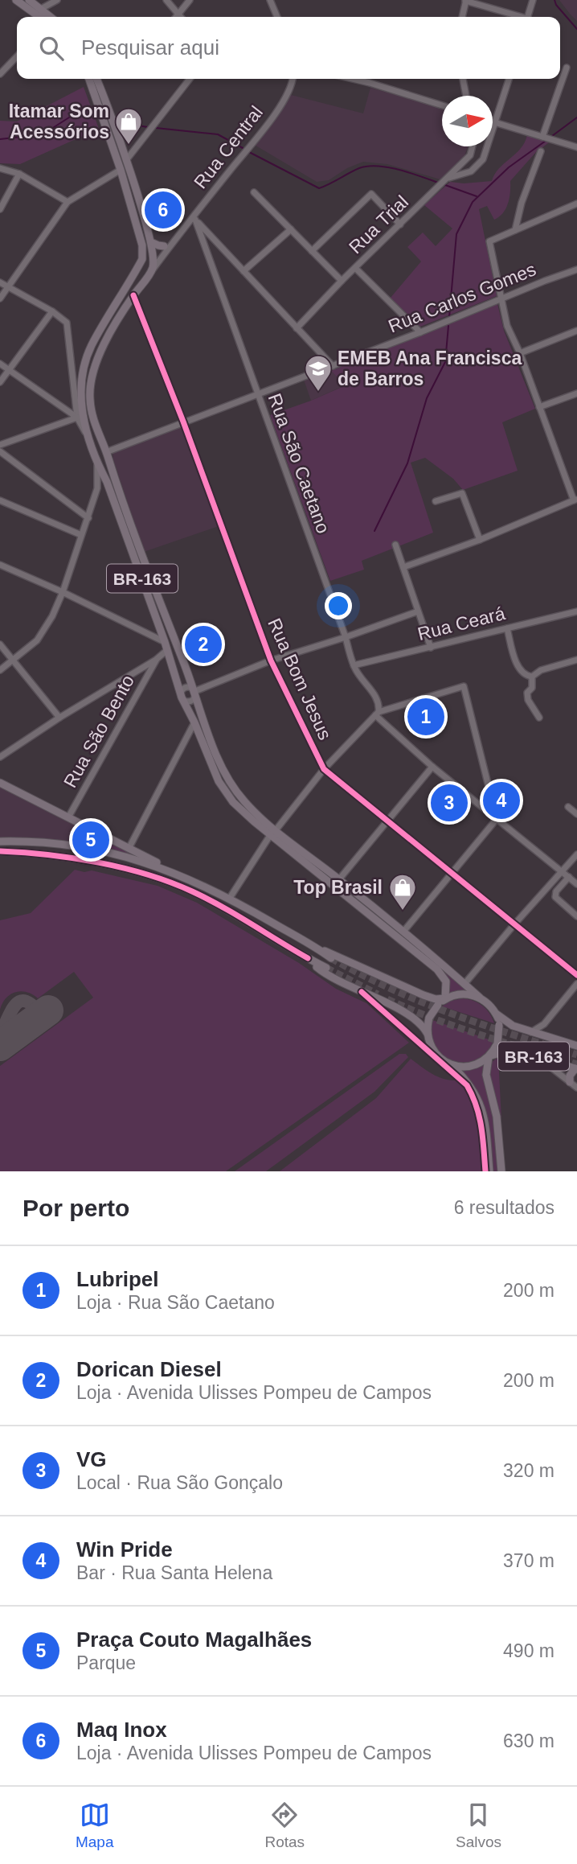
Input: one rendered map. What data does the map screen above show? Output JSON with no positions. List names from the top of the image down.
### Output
{
  "streets": {
    "main road": ["BR-163"],
    "street": [
      "Rua Central",
      "Rua Trial",
      "Rua Carlos Gomes",
      "Rua São Caetano",
      "Rua Ceará",
      "Rua Bom Jesus",
      "Rua São Bento"
    ]
  },
  "crossings": [
    ["Rua Central", "Rua São Caetano"],
    ["Rua Central", "BR-163"],
    ["Rua Carlos Gomes", "Rua São Caetano"],
    ["Rua Carlos Gomes", "BR-163"],
    ["Rua Carlos Gomes", "Rua Bom Jesus"],
    ["Rua São Caetano", "Rua Ceará"],
    ["BR-163", "Rua Bom Jesus"]
  ],
  "places": {
    "shop": ["Itamar Som Acessórios", "Top Brasil"],
    "school or university": ["EMEB Ana Francisca de Barros"]
  },
  "north": "right",
  "page": {
    "search": "Pesquisar aqui",
    "pins": [
      "6",
      "2",
      "1",
      "4",
      "3",
      "5"
    ],
    "heading": ["Por perto", "6 resultados"],
    "list": [
      {
        "mark": "1",
        "name": "Lubripel",
        "note": "Loja · Rua São Caetano",
        "value": "200 m"
      },
      {
        "mark": "2",
        "name": "Dorican Diesel",
        "note": "Loja · Avenida Ulisses Pompeu de Campos",
        "value": "200 m"
      },
      {
        "mark": "3",
        "name": "VG",
        "note": "Local · Rua São Gonçalo",
        "value": "320 m"
      },
      {
        "mark": "4",
        "name": "Win Pride",
        "note": "Bar · Rua Santa Helena",
        "value": "370 m"
      },
      {
        "mark": "5",
        "name": "Praça Couto Magalhães",
        "note": "Parque",
        "value": "490 m"
      },
      {
        "mark": "6",
        "name": "Maq Inox",
        "note": "Loja · Avenida Ulisses Pompeu de Campos",
        "value": "630 m"
      }
    ],
    "nav": ["Mapa", "Rotas", "Salvos"]
  }
}
